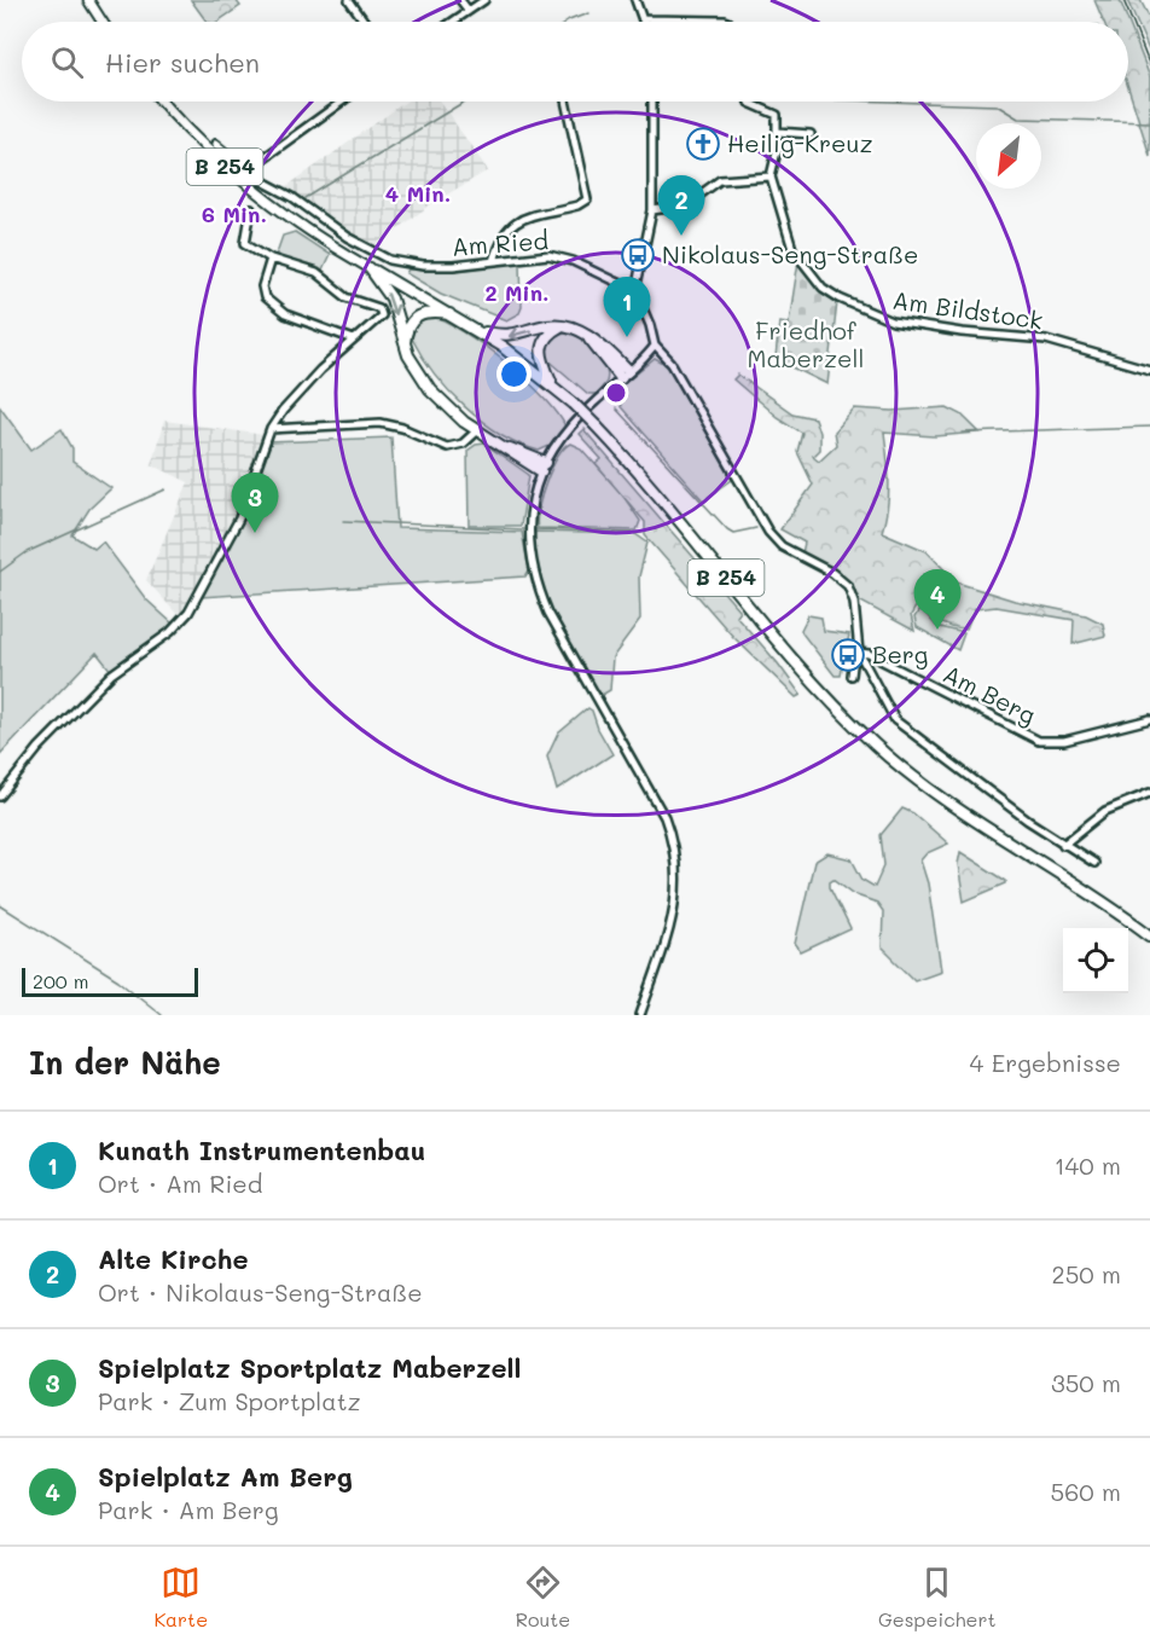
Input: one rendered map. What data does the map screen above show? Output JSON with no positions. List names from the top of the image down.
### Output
{
  "streets": {
    "highway": ["B 254"],
    "street": ["Am Ried", "Am Bildstock", "Am Berg"]
  },
  "parks": ["Friedhof Maberzell"],
  "places": {
    "church": ["Heilig-Kreuz"],
    "bus stop": ["Nikolaus-Seng-Straße", "Berg"]
  },
  "scale_bar": "200 m",
  "north": "bottom left",
  "page": {
    "search": "Hier suchen",
    "pins": [
      "2",
      "1",
      "3",
      "4"
    ],
    "scale": "200 m",
    "heading": ["In der Nähe", "4 Ergebnisse"],
    "list": [
      {
        "mark": "1",
        "name": "Kunath Instrumentenbau",
        "note": "Ort · Am Ried",
        "value": "140 m"
      },
      {
        "mark": "2",
        "name": "Alte Kirche",
        "note": "Ort · Nikolaus-Seng-Straße",
        "value": "250 m"
      },
      {
        "mark": "3",
        "name": "Spielplatz Sportplatz Maberzell",
        "note": "Park · Zum Sportplatz",
        "value": "350 m"
      },
      {
        "mark": "4",
        "name": "Spielplatz Am Berg",
        "note": "Park · Am Berg",
        "value": "560 m"
      }
    ],
    "nav": ["Karte", "Route", "Gespeichert"]
  },
  "rings": ["4 Min.", "6 Min.", "2 Min."]
}
